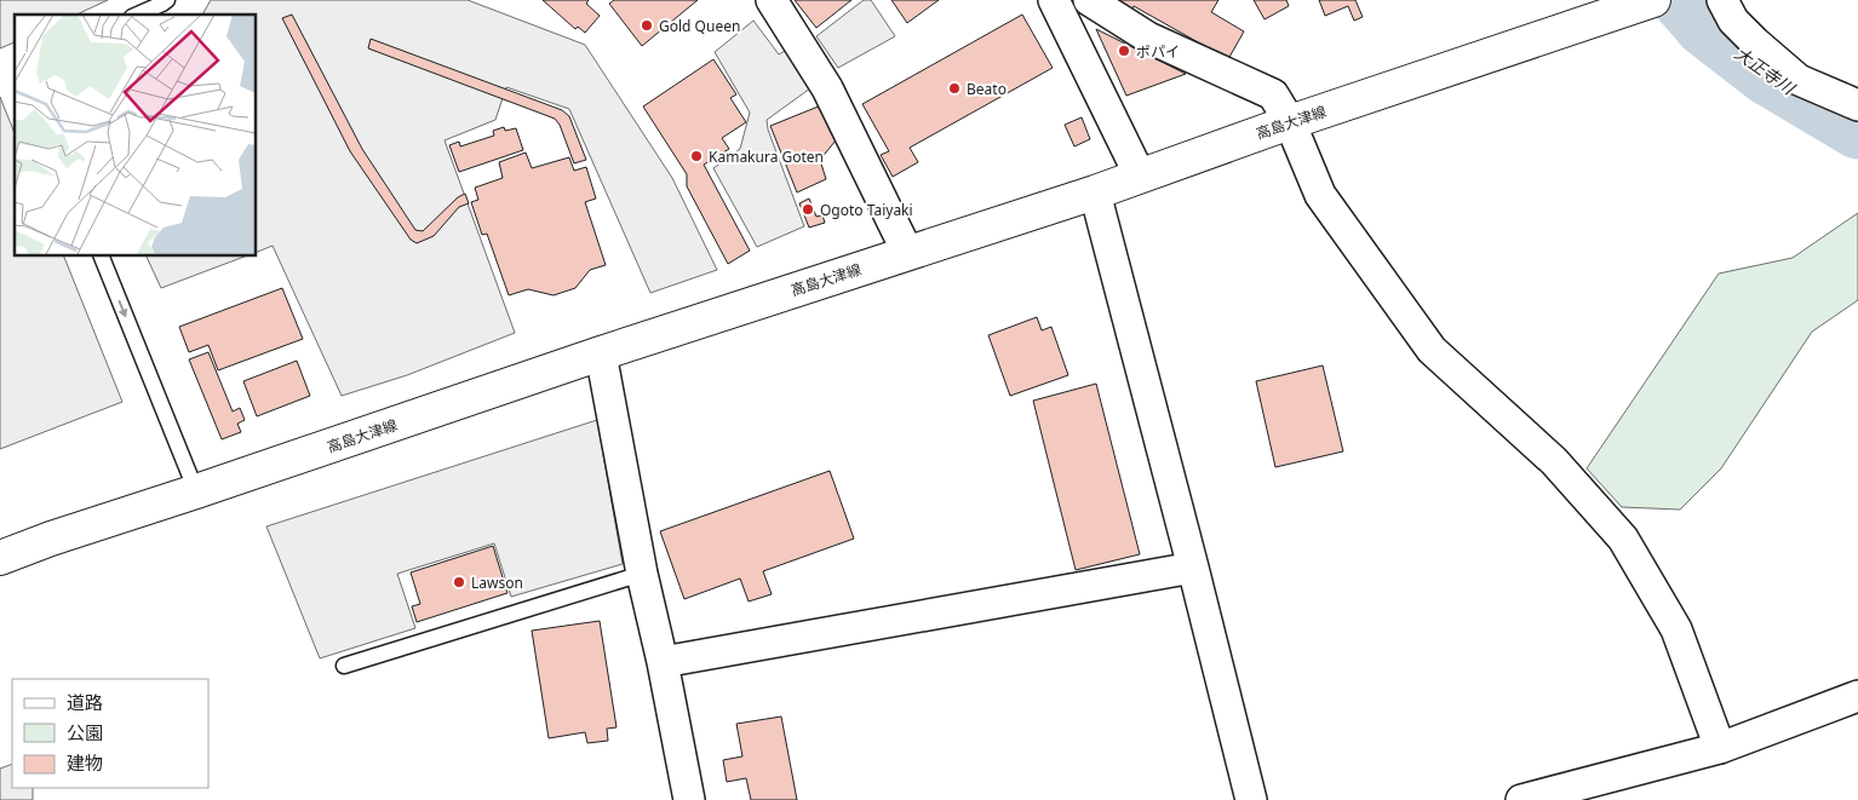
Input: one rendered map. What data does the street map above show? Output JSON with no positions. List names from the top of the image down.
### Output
{
  "streets": {
    "main road": ["高島大津線"]
  },
  "water": ["大正寺川"],
  "places": [
    "Gold Queen",
    "ポパイ",
    "Beato",
    "Kamakura Goten",
    "Ogoto Taiyaki",
    "Lawson"
  ],
  "legend": ["道路", "公園", "建物"]
}
